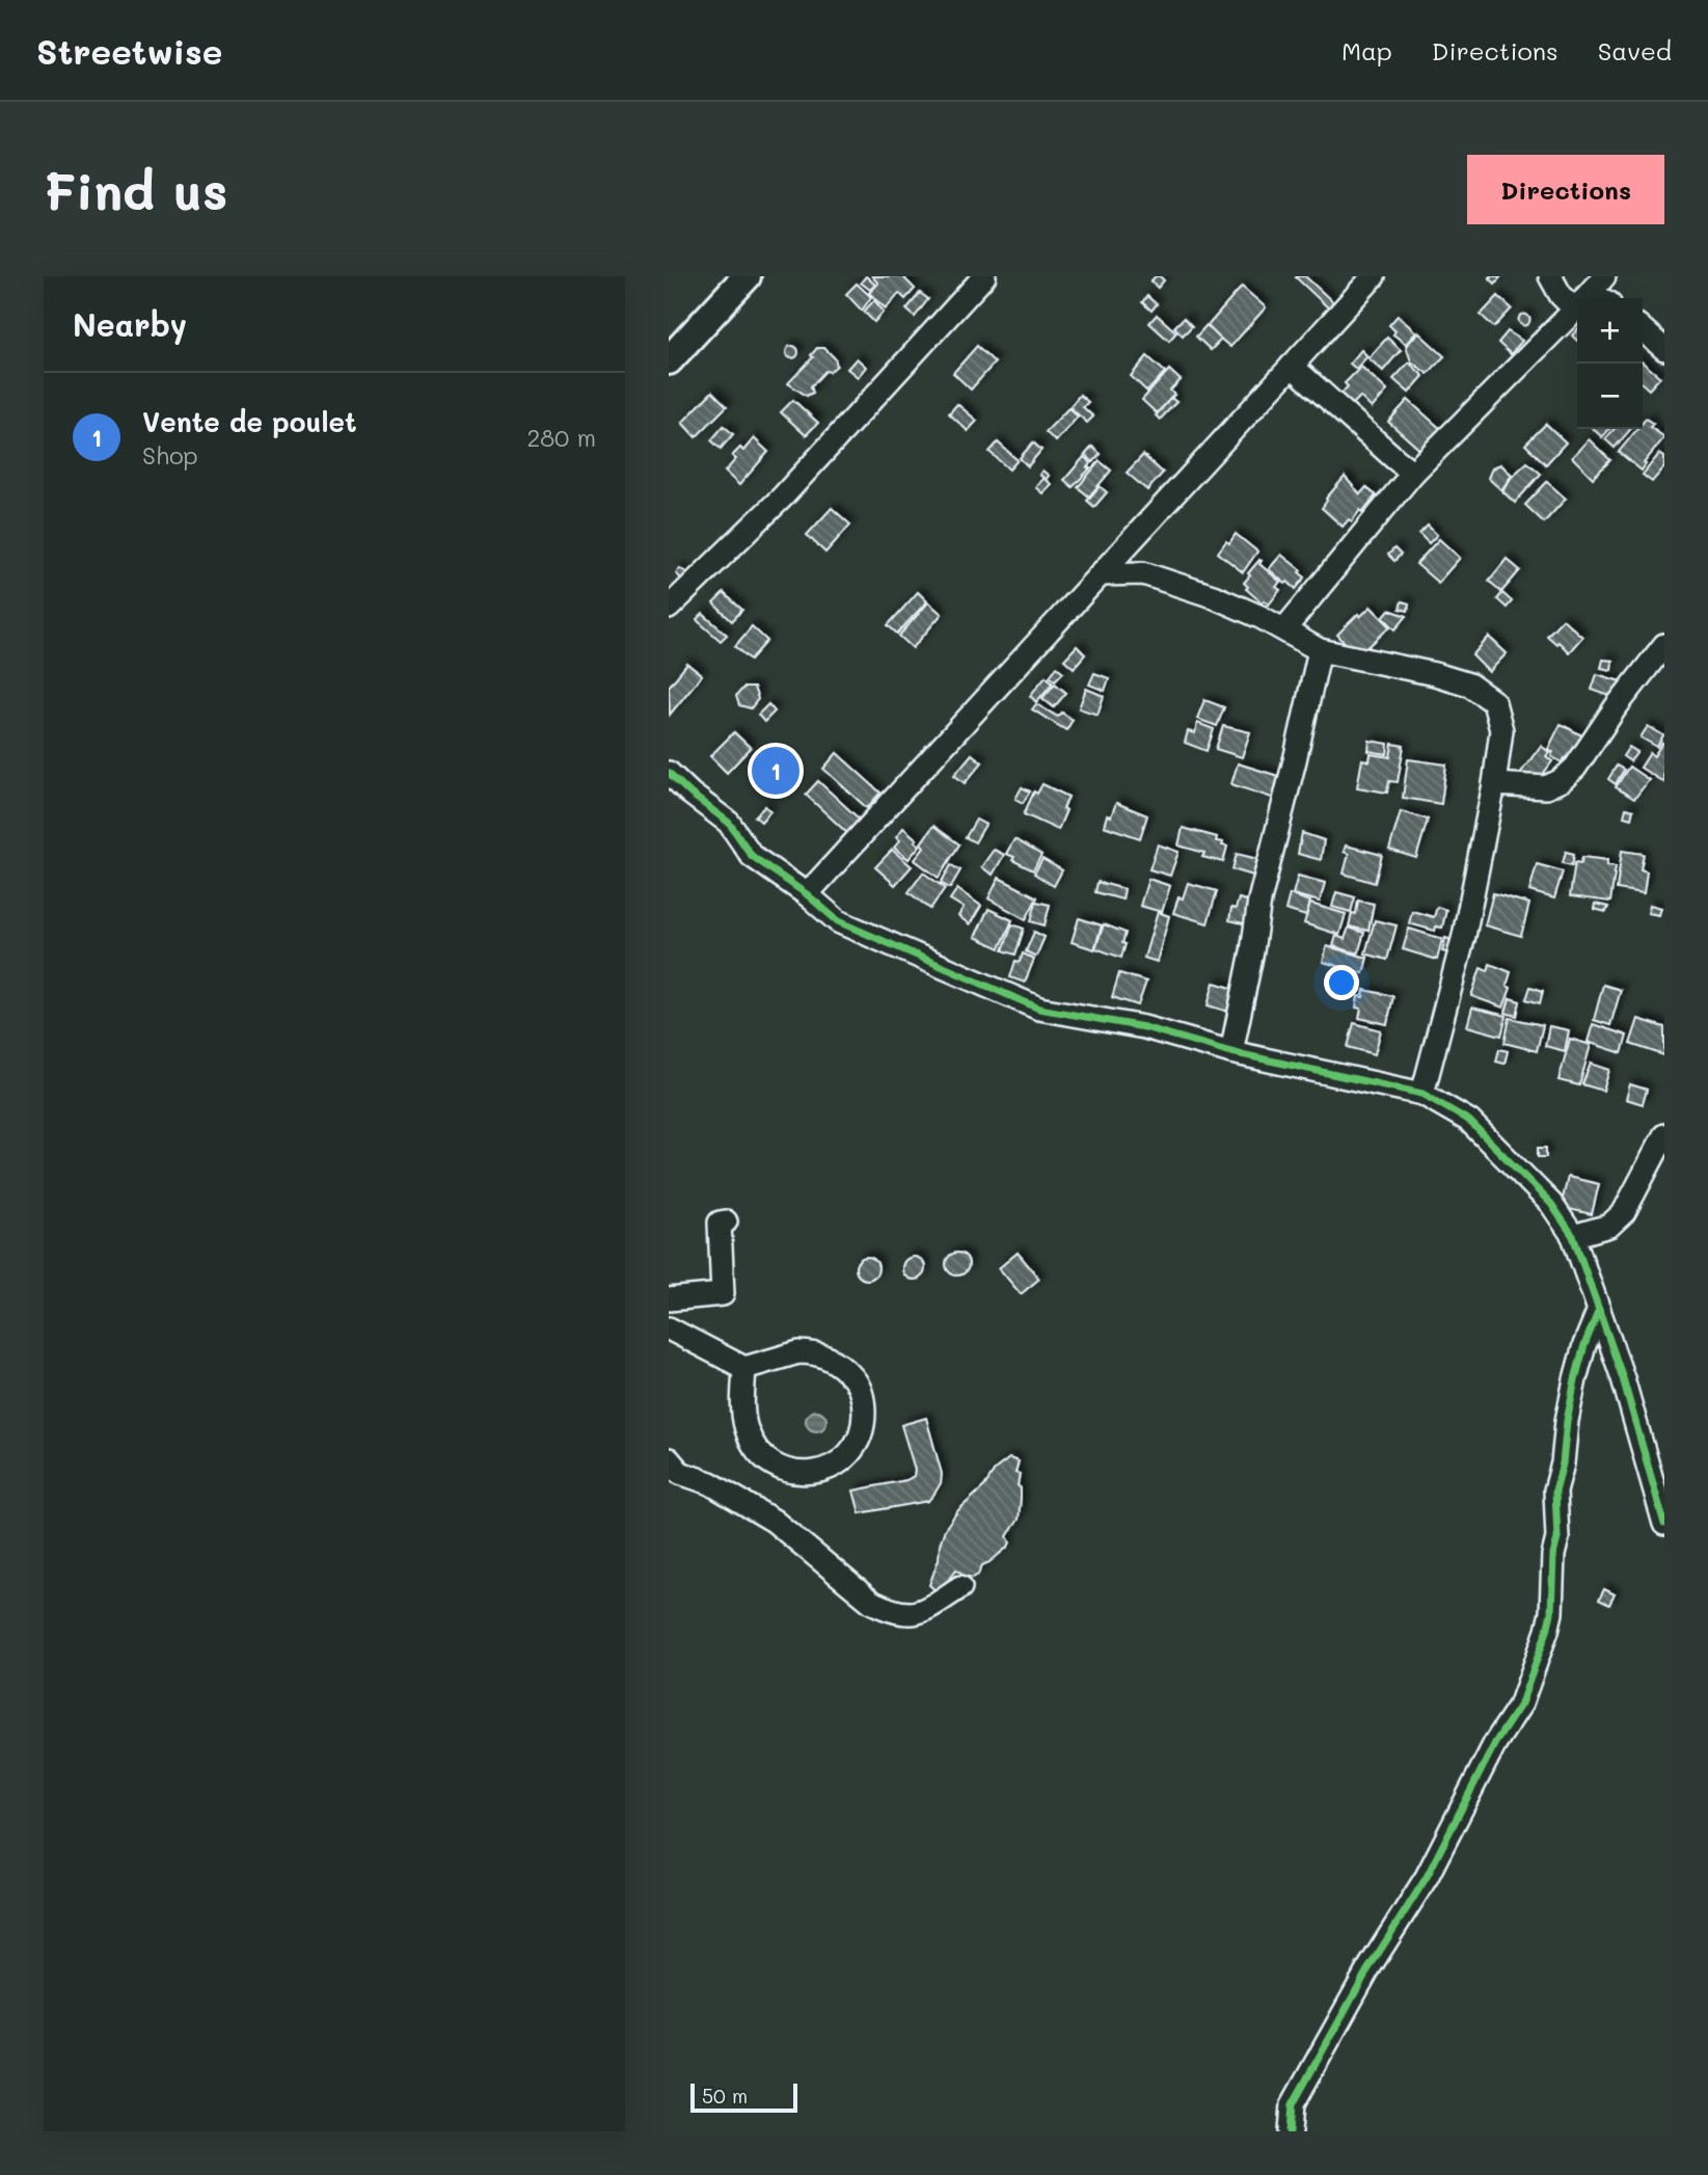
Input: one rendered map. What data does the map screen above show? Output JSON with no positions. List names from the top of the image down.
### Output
{
  "scale_bar": "50 m",
  "page": {
    "header": "Streetwise",
    "nav": ["Map", "Directions", "Saved"],
    "buttons": "Directions",
    "title": "Find us",
    "heading": "Nearby",
    "map_buttons": ["+", "−"],
    "list": [
      {
        "mark": "1",
        "name": "Vente de poulet",
        "note": "Shop",
        "value": "280 m"
      }
    ],
    "pins": "1",
    "scale": "50 m"
  }
}
